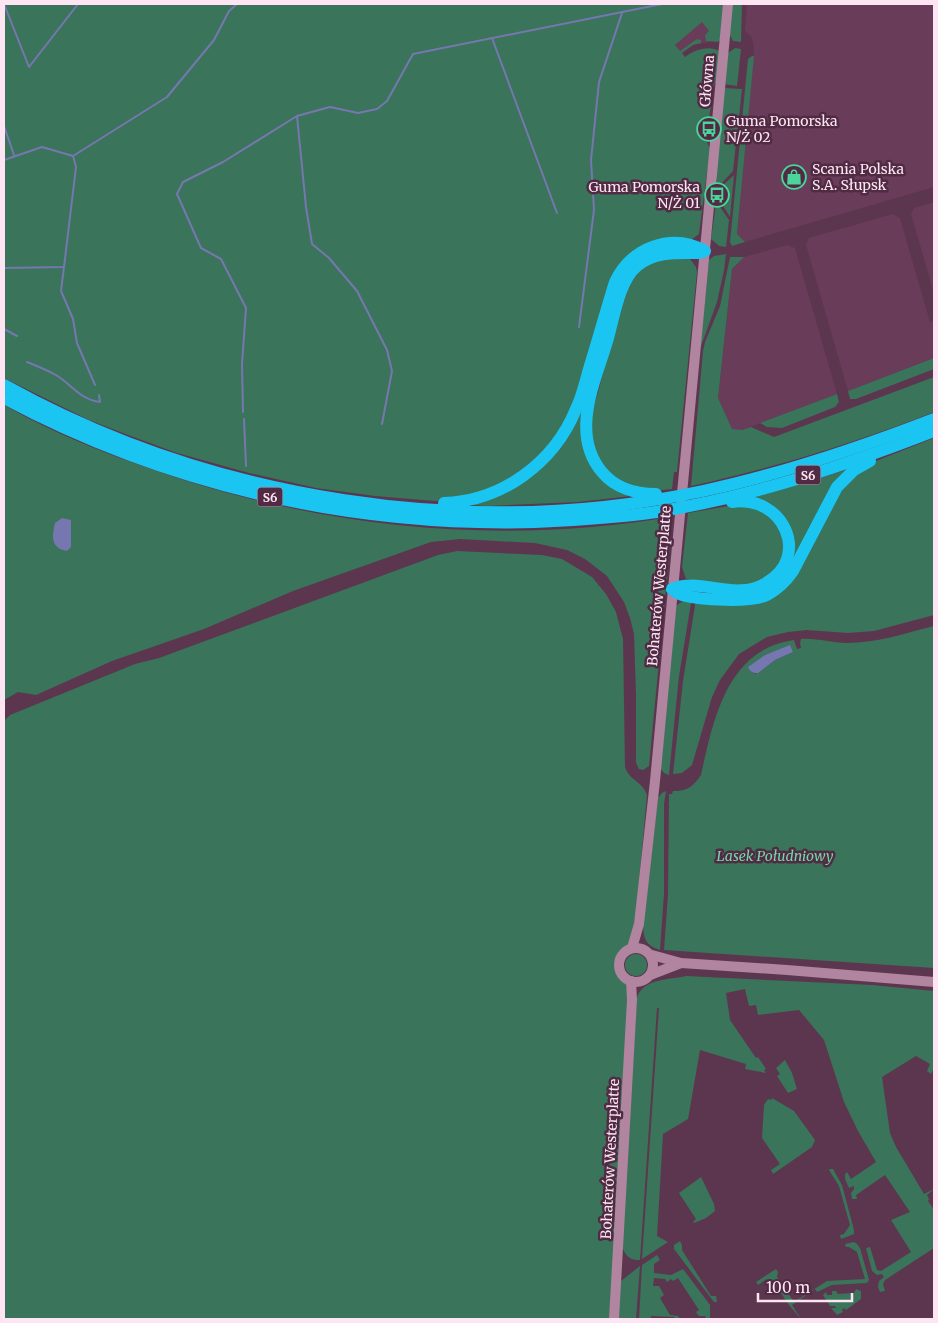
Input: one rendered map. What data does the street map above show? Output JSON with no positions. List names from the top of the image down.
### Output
{
  "streets": {
    "highway": ["S6"],
    "main road": ["Główna", "Bohaterów Westerplatte"]
  },
  "crossings": [
    ["Główna", "Bohaterów Westerplatte"]
  ],
  "parks": ["Lasek Południowy"],
  "places": {
    "bus stop": ["Guma Pomorska N/Ż 02", "Guma Pomorska N/Ż 01"],
    "shop": ["Scania Polska S.A. Słupsk"]
  },
  "scale_bar": "100 m"
}
